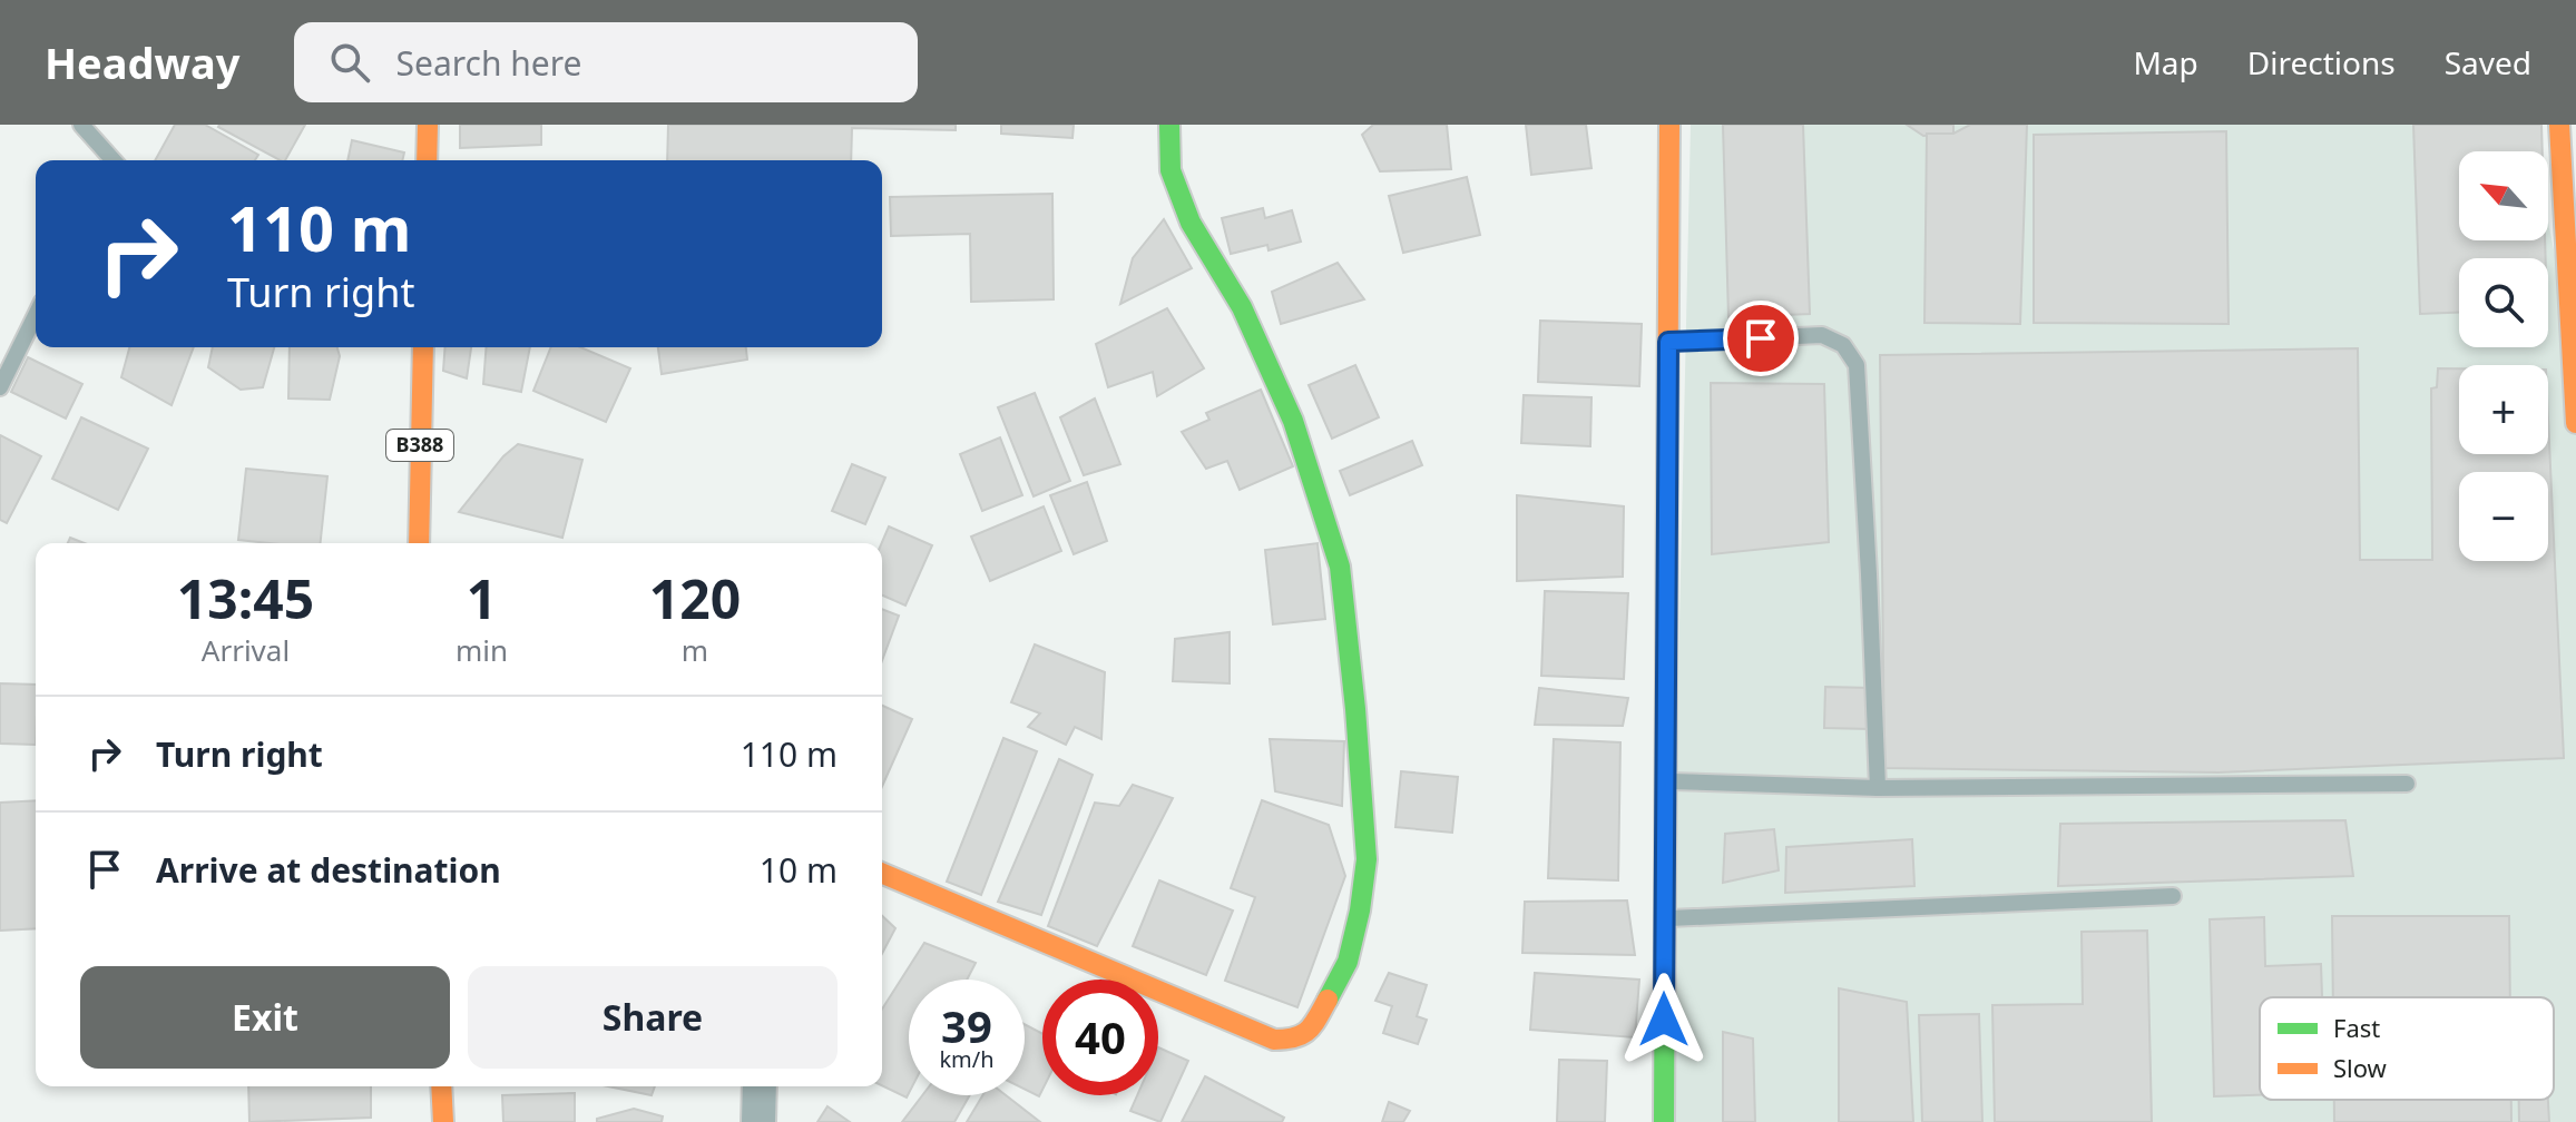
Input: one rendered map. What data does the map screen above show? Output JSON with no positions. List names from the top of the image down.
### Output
{
  "streets": {
    "street": ["B388"]
  },
  "legend": ["Fast", "Slow"],
  "north": "top left",
  "page": {
    "header": "Headway",
    "search": "Search here",
    "nav": ["Map", "Directions", "Saved"],
    "map_buttons": ["+", "−"],
    "turn": ["110 m", "Turn right"],
    "eta": [
      "13:45",
      "Arrival",
      "1",
      "min",
      "120",
      "m"
    ],
    "list": [
      {
        "name": "Turn right",
        "value": "110 m"
      },
      {
        "name": "Arrive at destination",
        "value": "10 m"
      }
    ],
    "buttons": ["Exit", "Share"],
    "speed": "39 km/h",
    "limit": "40"
  }
}
